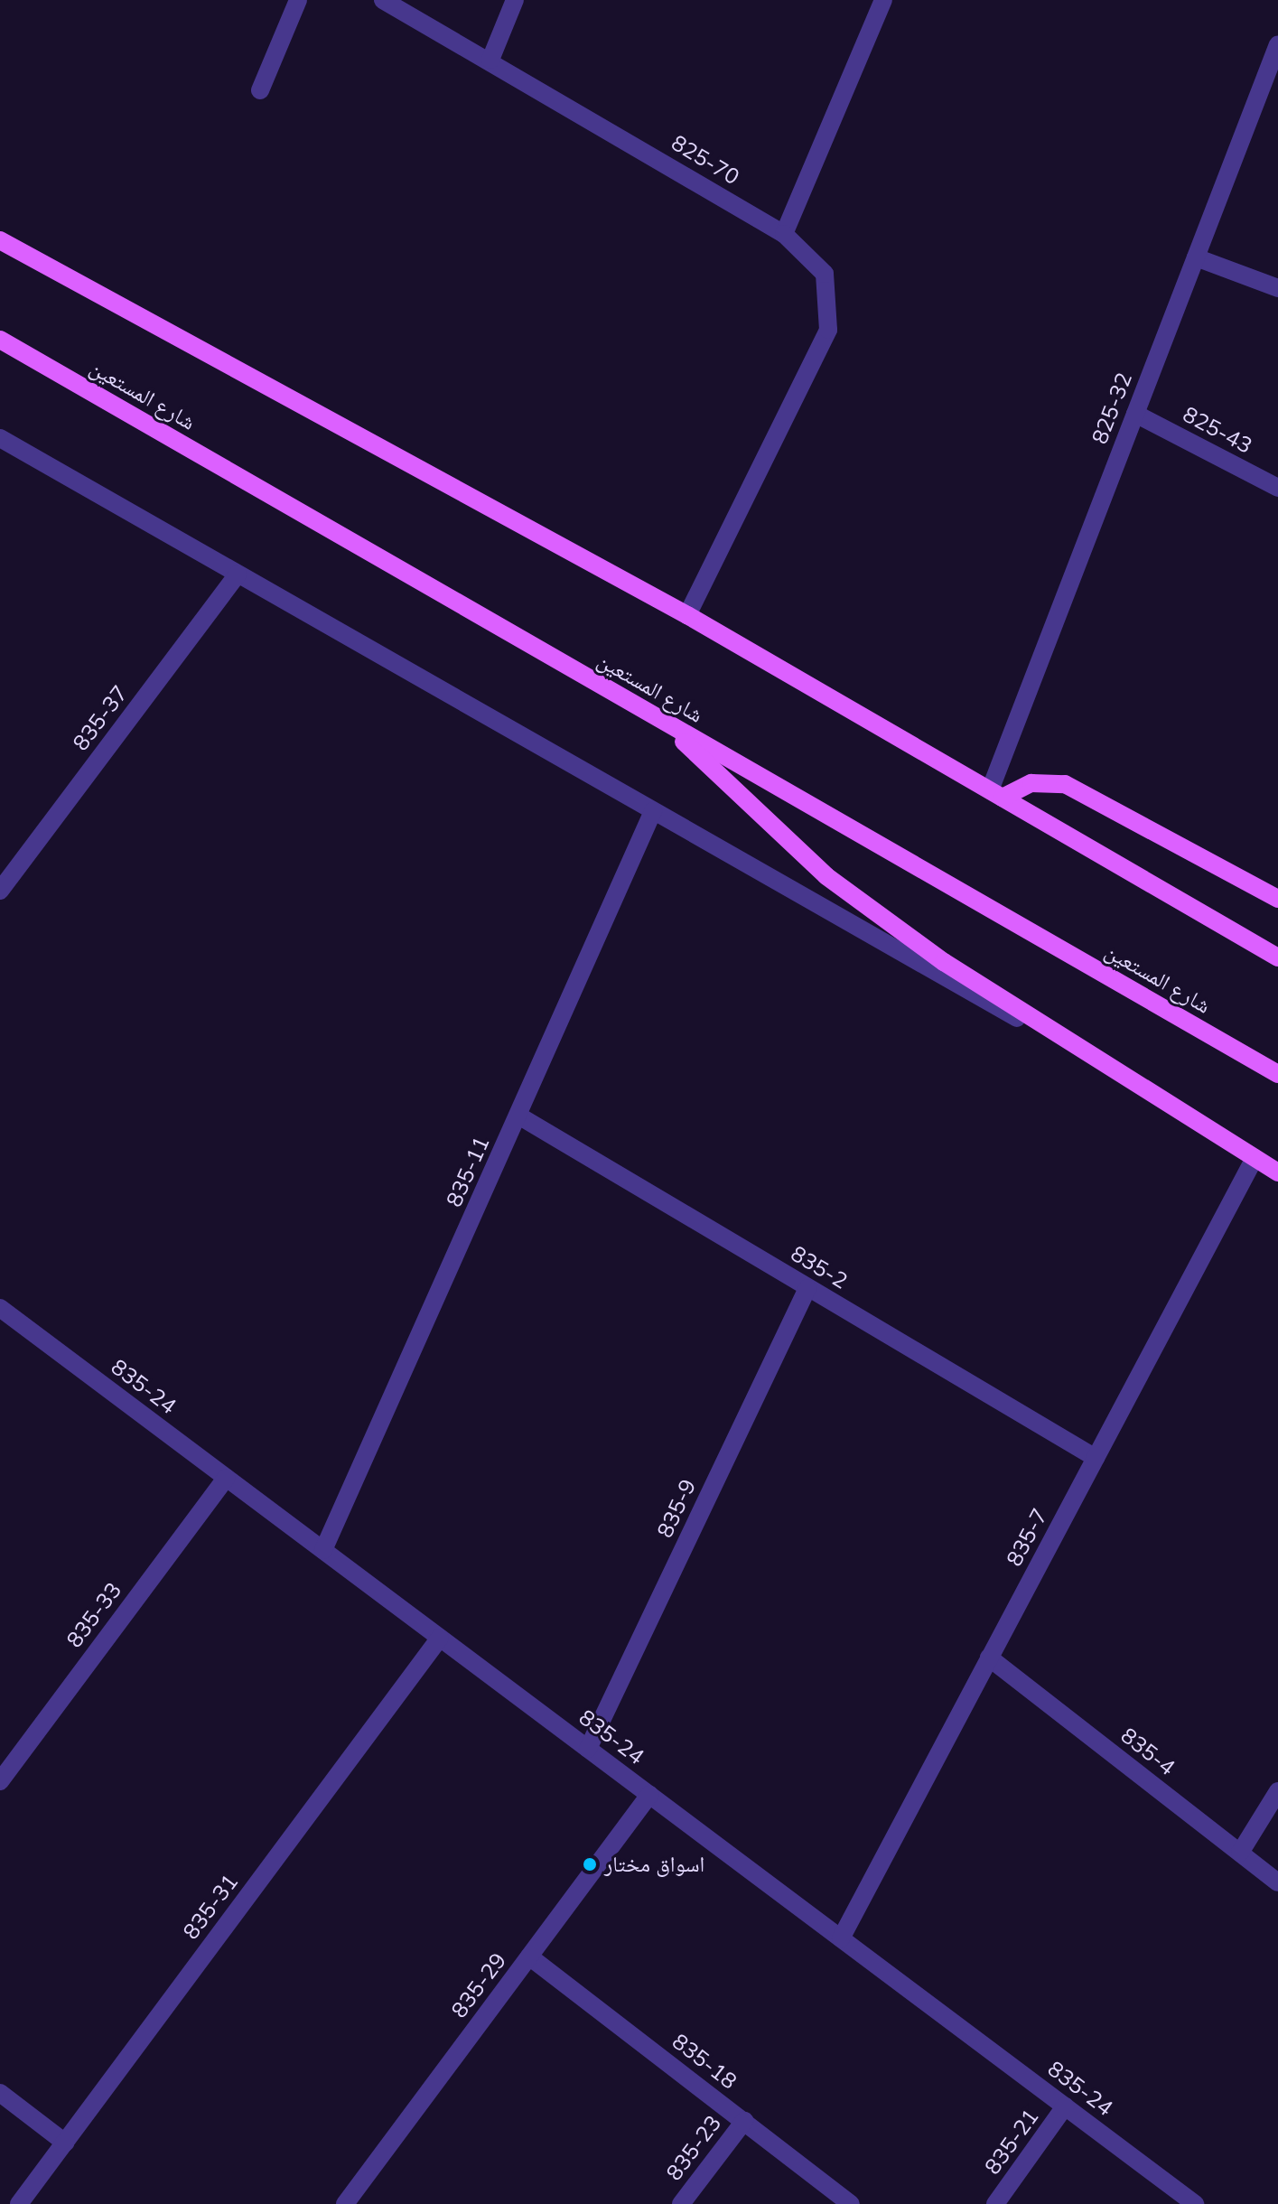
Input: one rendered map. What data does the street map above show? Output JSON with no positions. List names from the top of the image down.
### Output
{
  "streets": {
    "main road": ["شارع المستعين"],
    "street": [
      "825-70",
      "825-32",
      "825-43",
      "835-37",
      "835-11",
      "835-2",
      "835-24",
      "835-9",
      "835-7",
      "835-33",
      "835-4",
      "835-31",
      "835-29",
      "835-18",
      "835-21",
      "835-23"
    ]
  },
  "crossings": [
    ["825-32", "825-43"],
    ["835-11", "835-2"],
    ["835-11", "835-24"],
    ["835-2", "835-9"],
    ["835-2", "835-7"],
    ["835-24", "835-9"],
    ["835-24", "835-7"],
    ["835-24", "835-33"],
    ["835-24", "835-31"],
    ["835-24", "835-29"],
    ["835-24", "835-21"],
    ["835-7", "835-4"],
    ["835-29", "835-18"],
    ["835-18", "835-23"]
  ],
  "places": ["اسواق مختار"]
}
